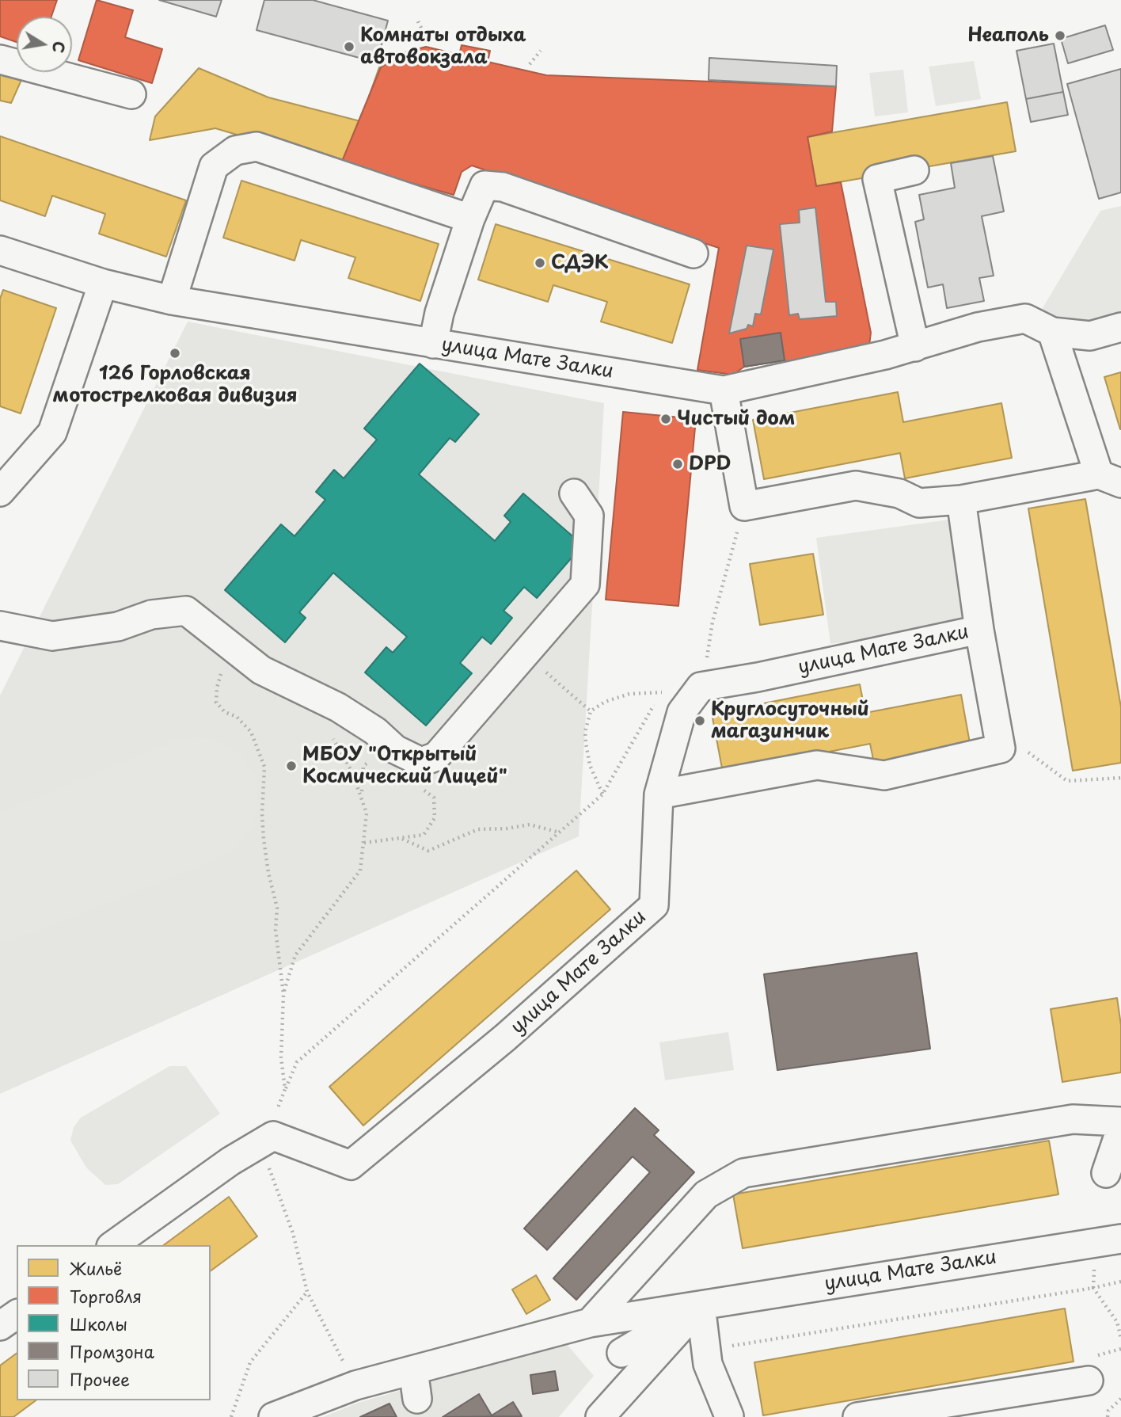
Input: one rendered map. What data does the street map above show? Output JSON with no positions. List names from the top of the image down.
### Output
{
  "streets": {
    "street": ["улица Мате Залки"]
  },
  "places": [
    "Неаполь",
    "Комнаты отдыха автовокзала",
    "СДЭК",
    "126 Горловская мотострелковая дивизия",
    "Чистый дом",
    "DPD",
    "Круглосуточный магазинчик",
    "МБОУ \"Открытый Космический Лицей\""
  ],
  "legend": [
    "Жильё",
    "Торговля",
    "Школы",
    "Промзона",
    "Прочее"
  ],
  "north": "right"
}
